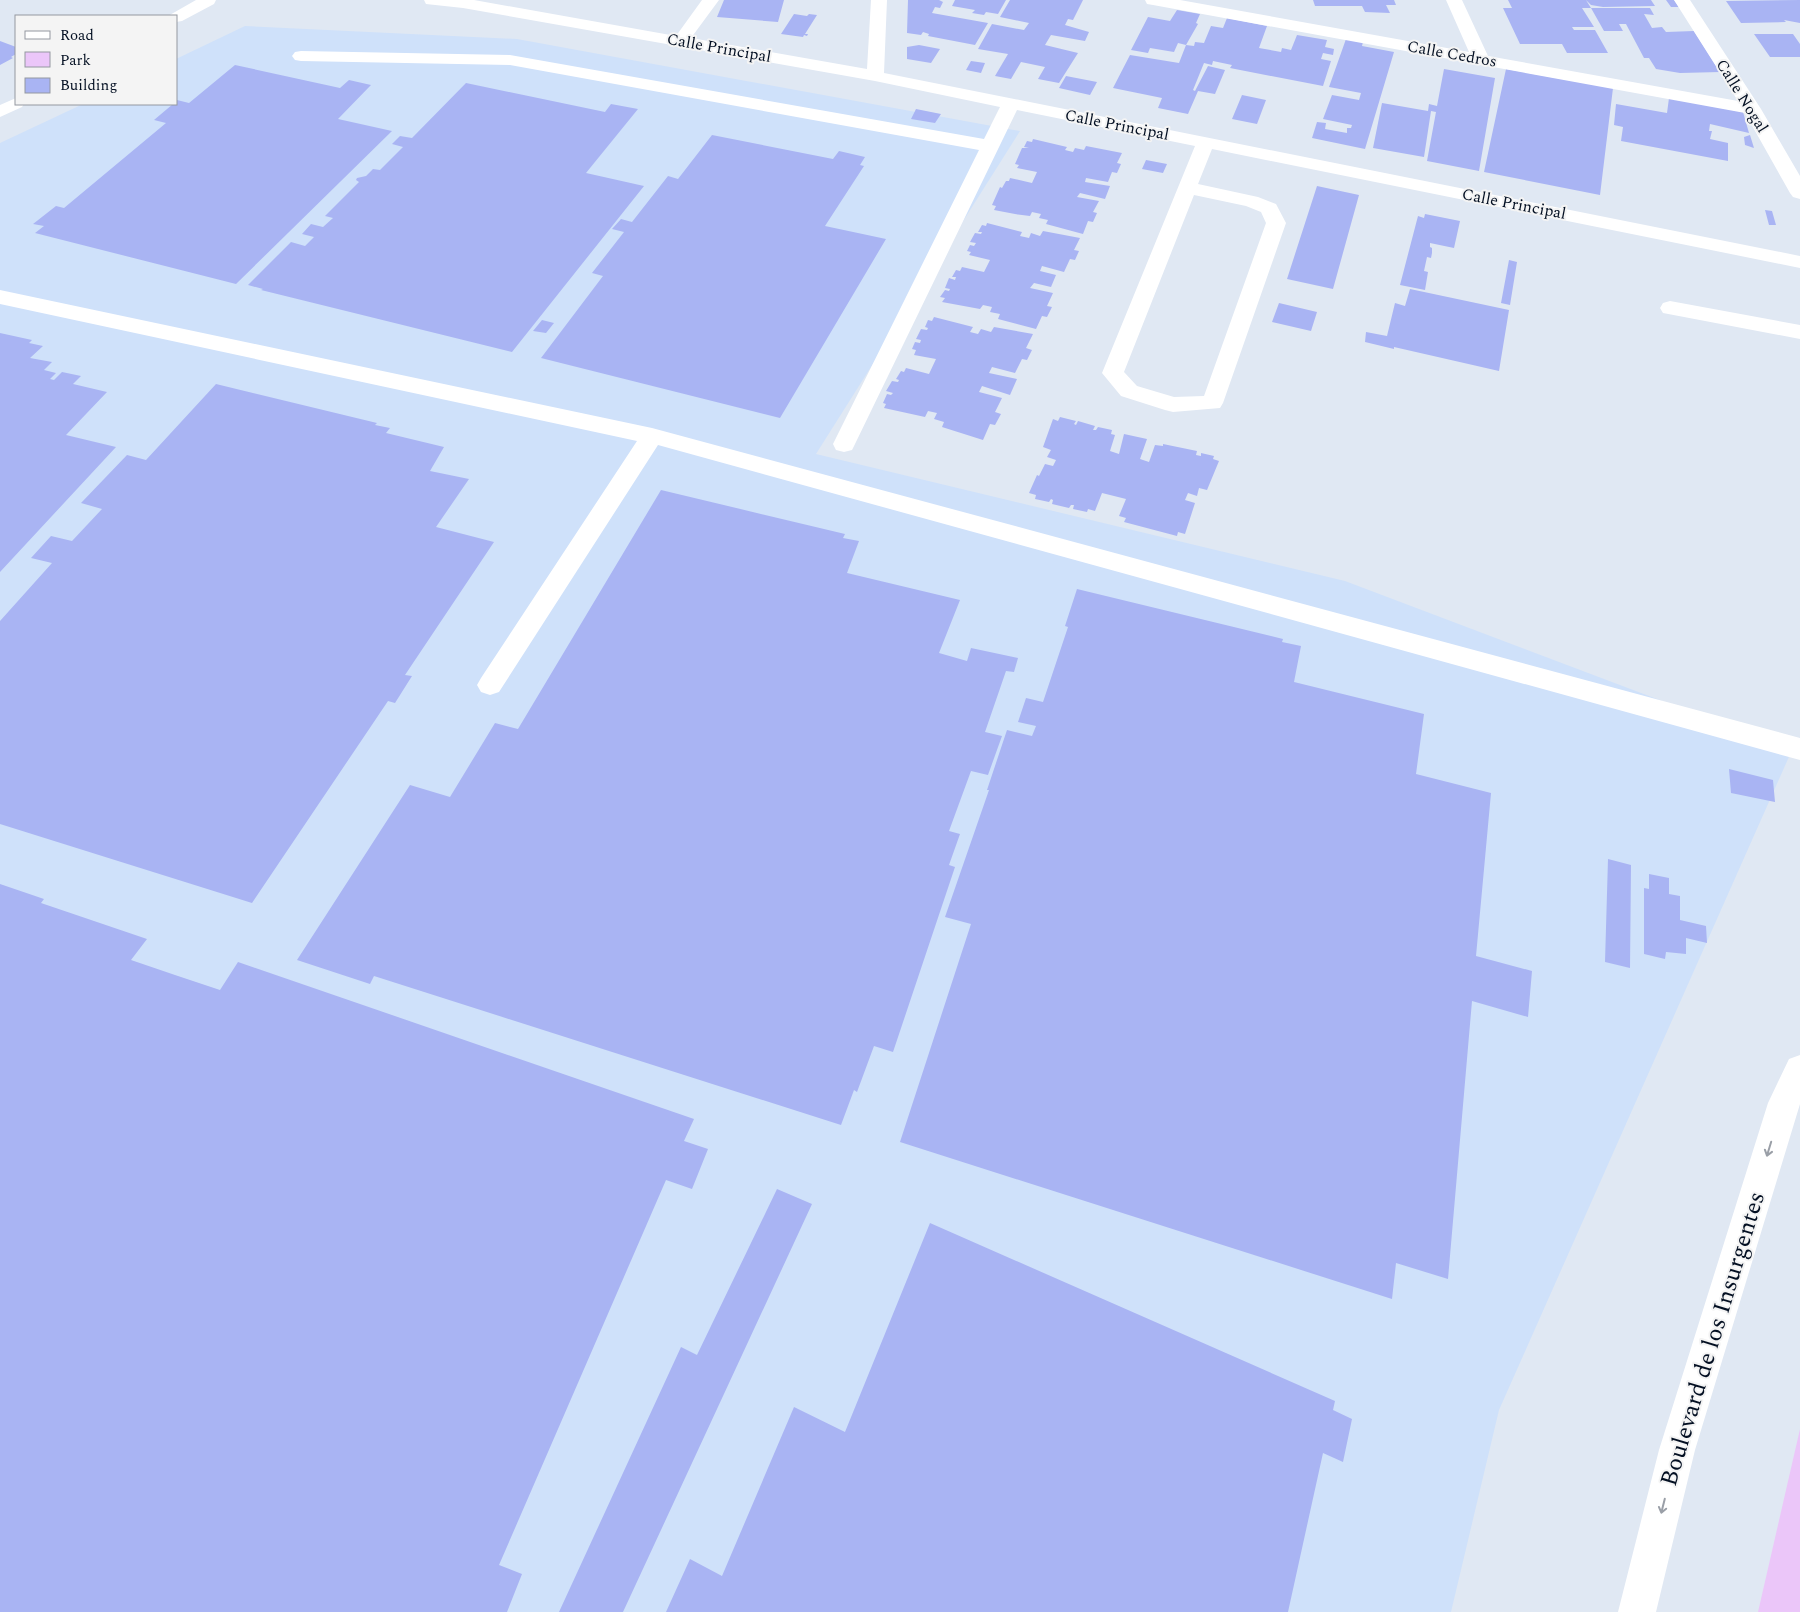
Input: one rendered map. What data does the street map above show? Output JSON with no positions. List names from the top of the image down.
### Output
{
  "streets": {
    "street": [
      "Calle Principal",
      "Calle Cedros",
      "Calle Nogal",
      "Boulevard de los Insurgentes"
    ]
  },
  "crossings": [
    ["Calle Cedros", "Calle Nogal"]
  ],
  "one_way": ["Boulevard de los Insurgentes"],
  "legend": ["Road", "Park", "Building"]
}
